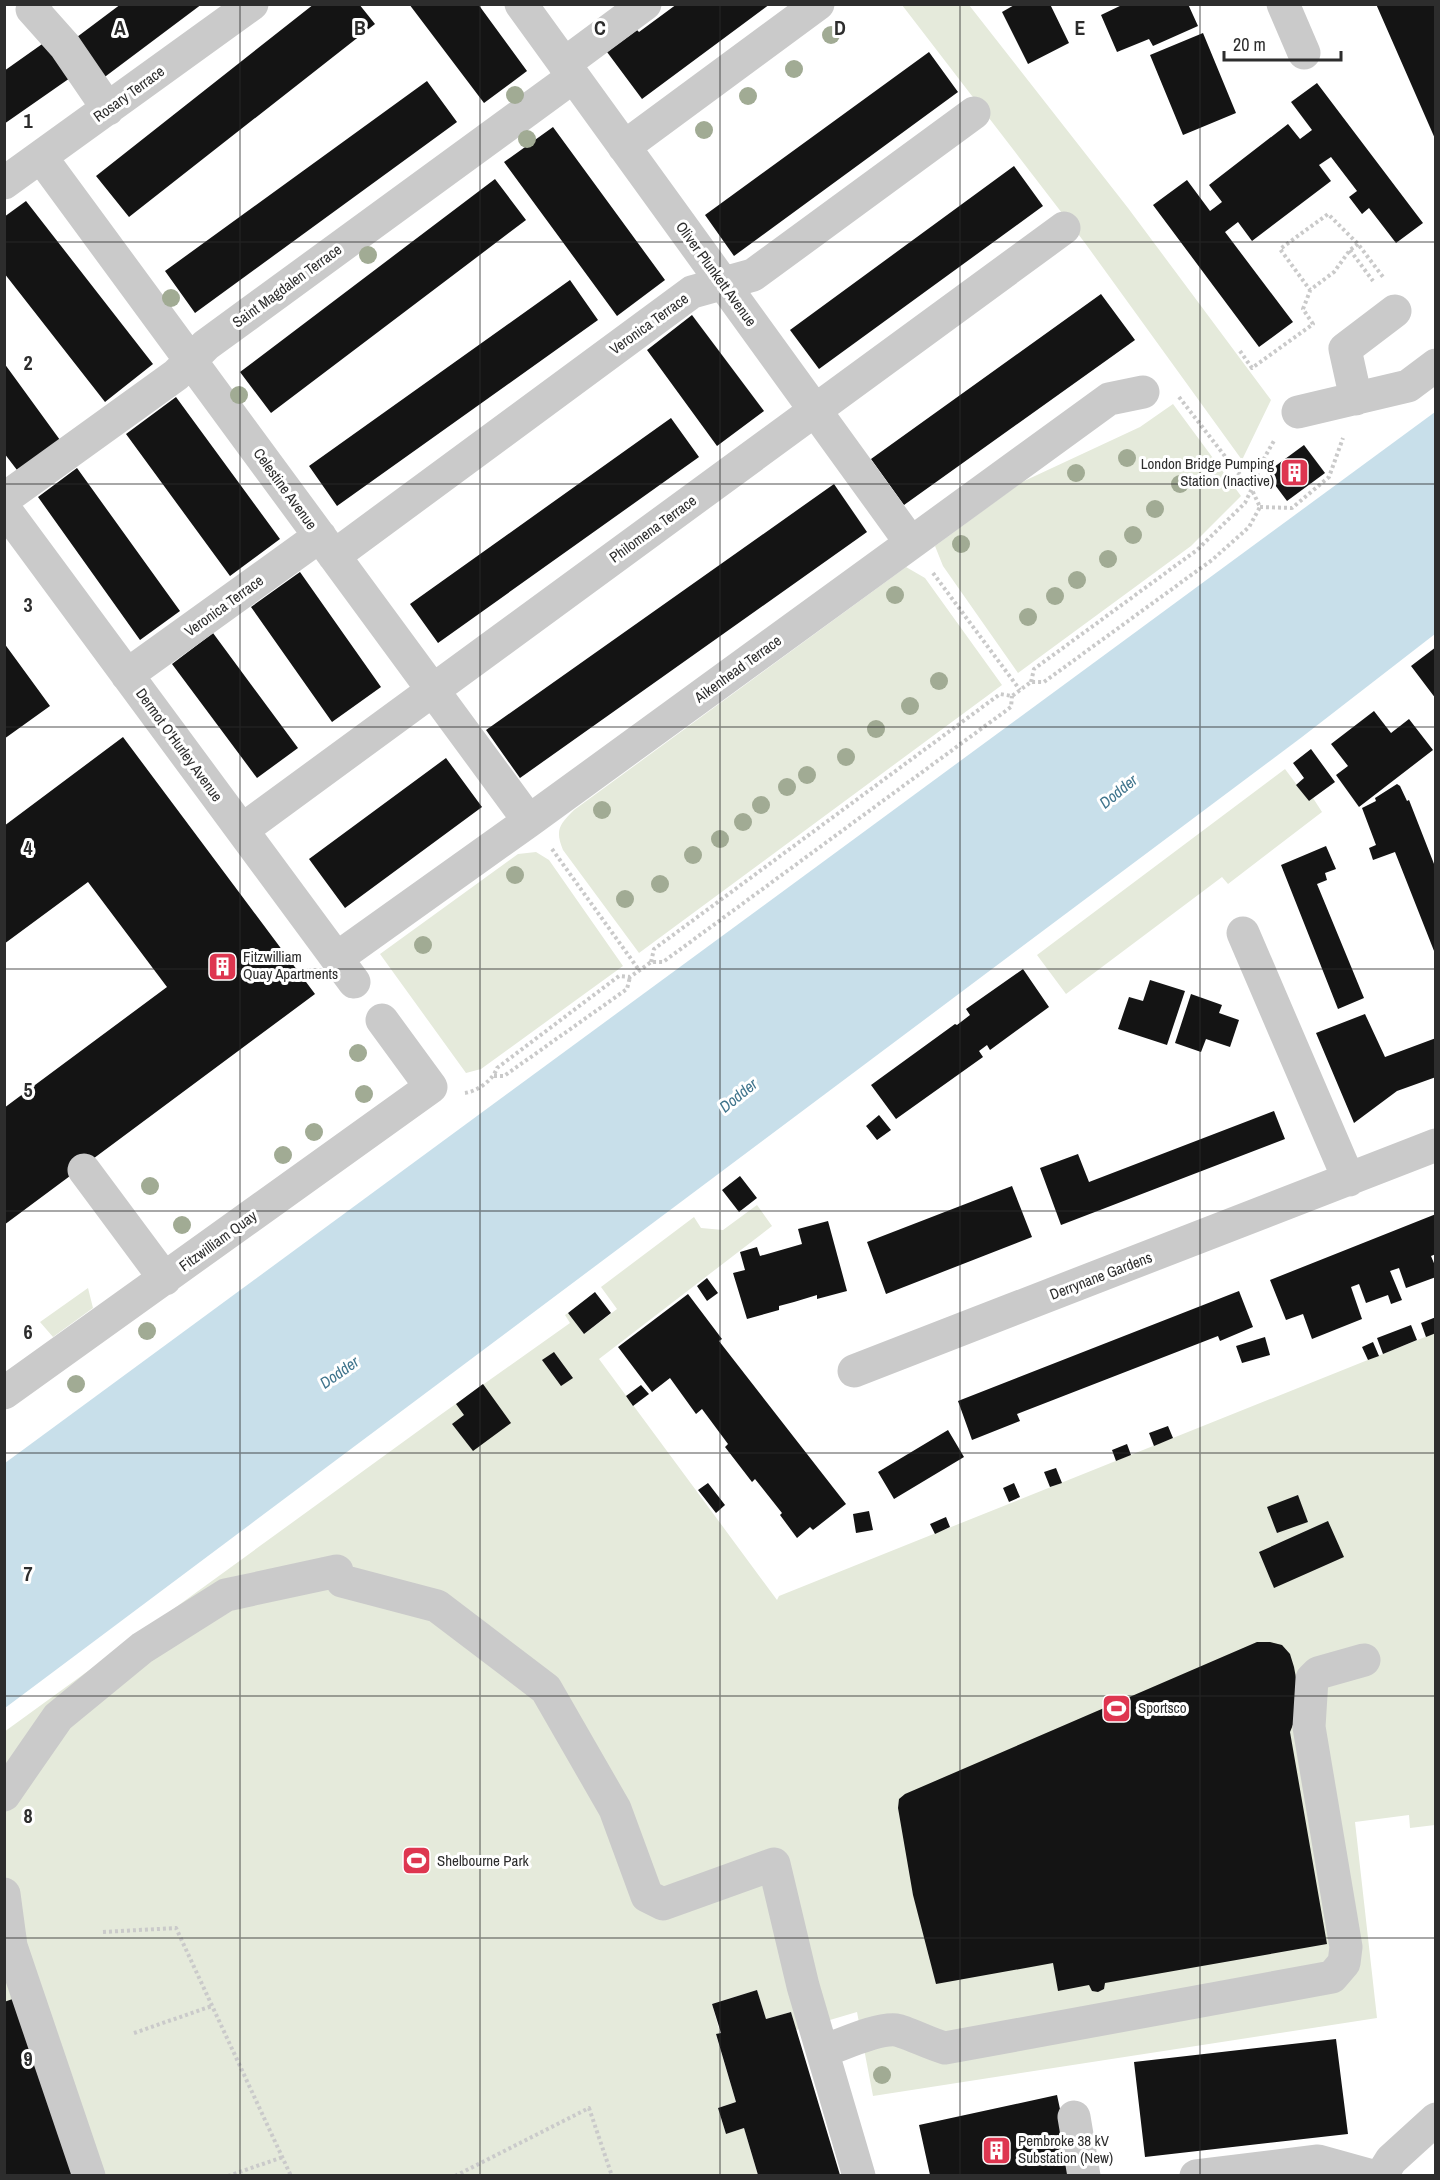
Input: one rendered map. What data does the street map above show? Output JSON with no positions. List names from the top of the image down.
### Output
{
  "streets": {
    "street": [
      "Rosary Terrace",
      "Oliver Plunkett Avenue",
      "Saint Magdalen Terrace",
      "Veronica Terrace",
      "Celestine Avenue",
      "Philomena Terrace",
      "Aikenhead Terrace",
      "Dermot O'Hurley Avenue",
      "Fitzwilliam Quay",
      "Derrynane Gardens"
    ]
  },
  "crossings": [
    ["Rosary Terrace", "Celestine Avenue"],
    ["Oliver Plunkett Avenue", "Saint Magdalen Terrace"],
    ["Oliver Plunkett Avenue", "Veronica Terrace"],
    ["Oliver Plunkett Avenue", "Philomena Terrace"],
    ["Oliver Plunkett Avenue", "Aikenhead Terrace"],
    ["Saint Magdalen Terrace", "Celestine Avenue"],
    ["Veronica Terrace", "Celestine Avenue"],
    ["Veronica Terrace", "Dermot O'Hurley Avenue"],
    ["Celestine Avenue", "Philomena Terrace"],
    ["Celestine Avenue", "Aikenhead Terrace"],
    ["Philomena Terrace", "Dermot O'Hurley Avenue"],
    ["Aikenhead Terrace", "Dermot O'Hurley Avenue"]
  ],
  "water": ["Dodder"],
  "places": {
    "building": ["London Bridge Pumping Station (Inactive)", "Fitzwilliam Quay Apartments", "Pembroke 38 kV Substation (New)"],
    "sports": ["Sportsco", "Shelbourne Park"]
  },
  "scale_bar": "20 m",
  "grid": {
    "columns": [
      "A",
      "B",
      "C",
      "D",
      "E"
    ],
    "rows": [
      "1",
      "2",
      "3",
      "4",
      "5",
      "6",
      "7",
      "8",
      "9"
    ]
  }
}
